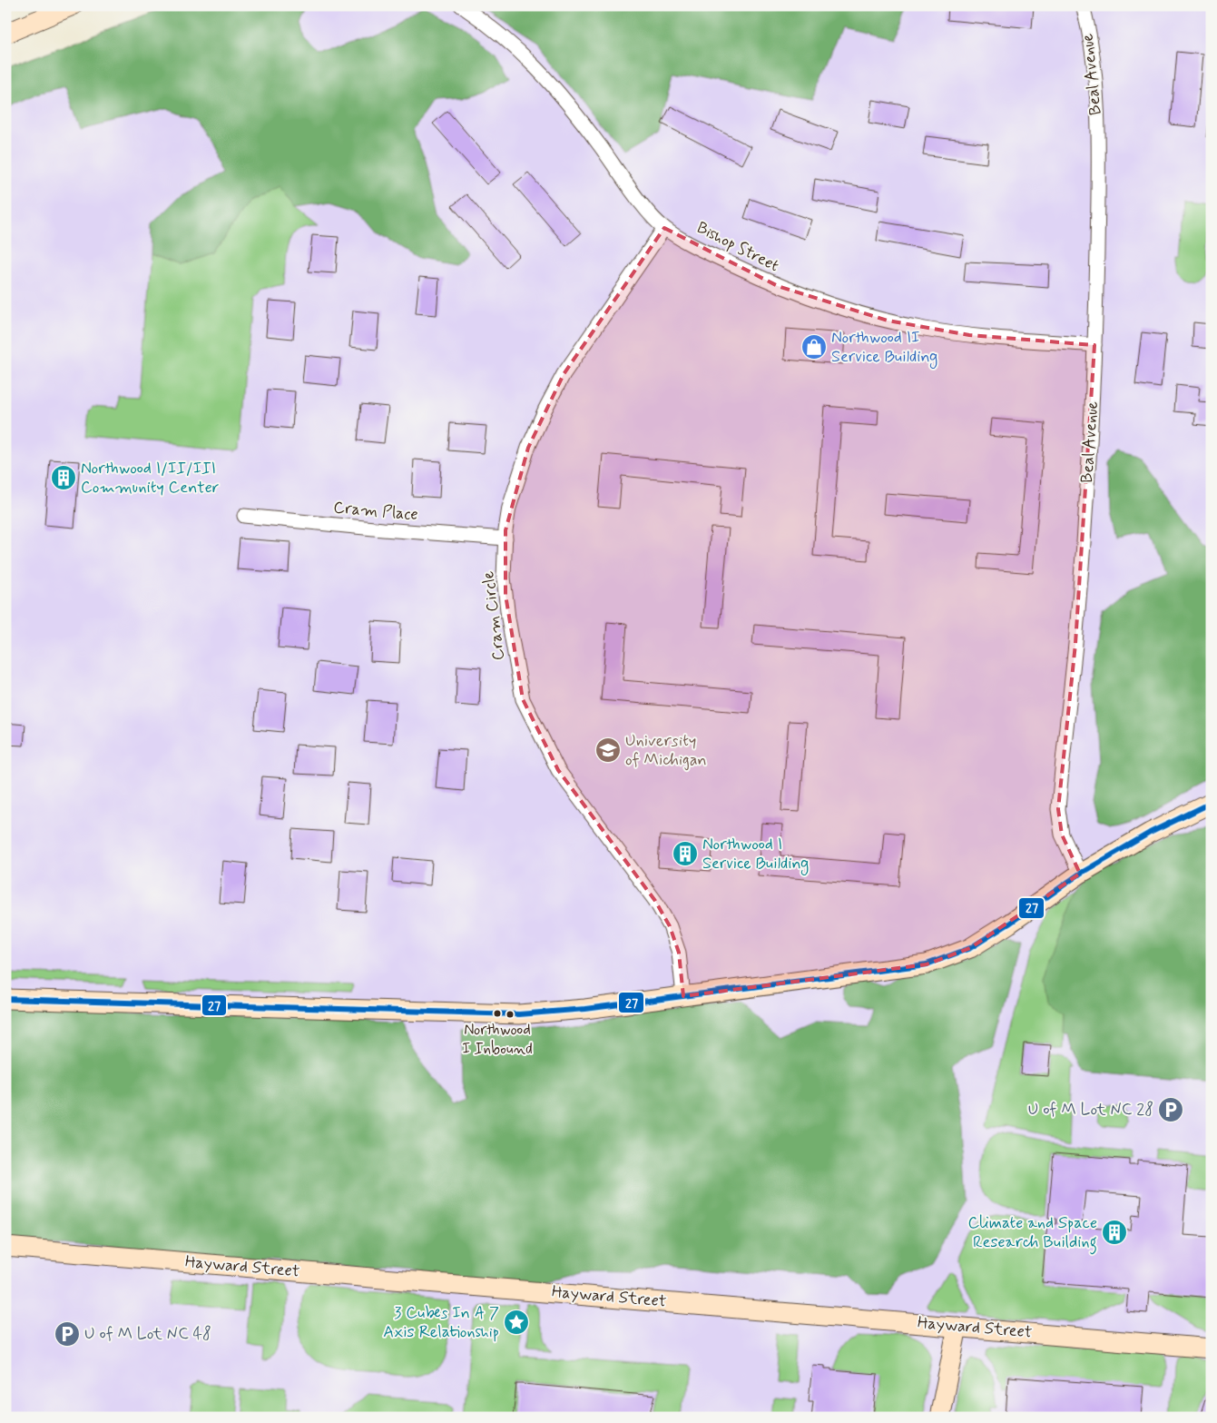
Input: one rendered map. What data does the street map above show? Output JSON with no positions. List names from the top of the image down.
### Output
{
  "streets": {
    "street": [
      "Beal Avenue",
      "Bishop Street",
      "Cram Place",
      "Cram Circle",
      "Hayward Street"
    ]
  },
  "crossings": [
    ["Beal Avenue", "Bishop Street"],
    ["Bishop Street", "Cram Circle"],
    ["Cram Place", "Cram Circle"]
  ],
  "places": {
    "shop": ["Northwood II Service Building"],
    "building": ["Northwood I/II/III Community Center", "Northwood I Service Building", "Climate and Space Research Building"],
    "school or university": ["University of Michigan"],
    "other": ["Northwood I Inbound"],
    "parking": ["U of M Lot NC 28", "U of M Lot NC 48"],
    "place": ["3 Cubes In A 7 Axis Relationship"]
  },
  "lines": ["transit line 27"]
}
